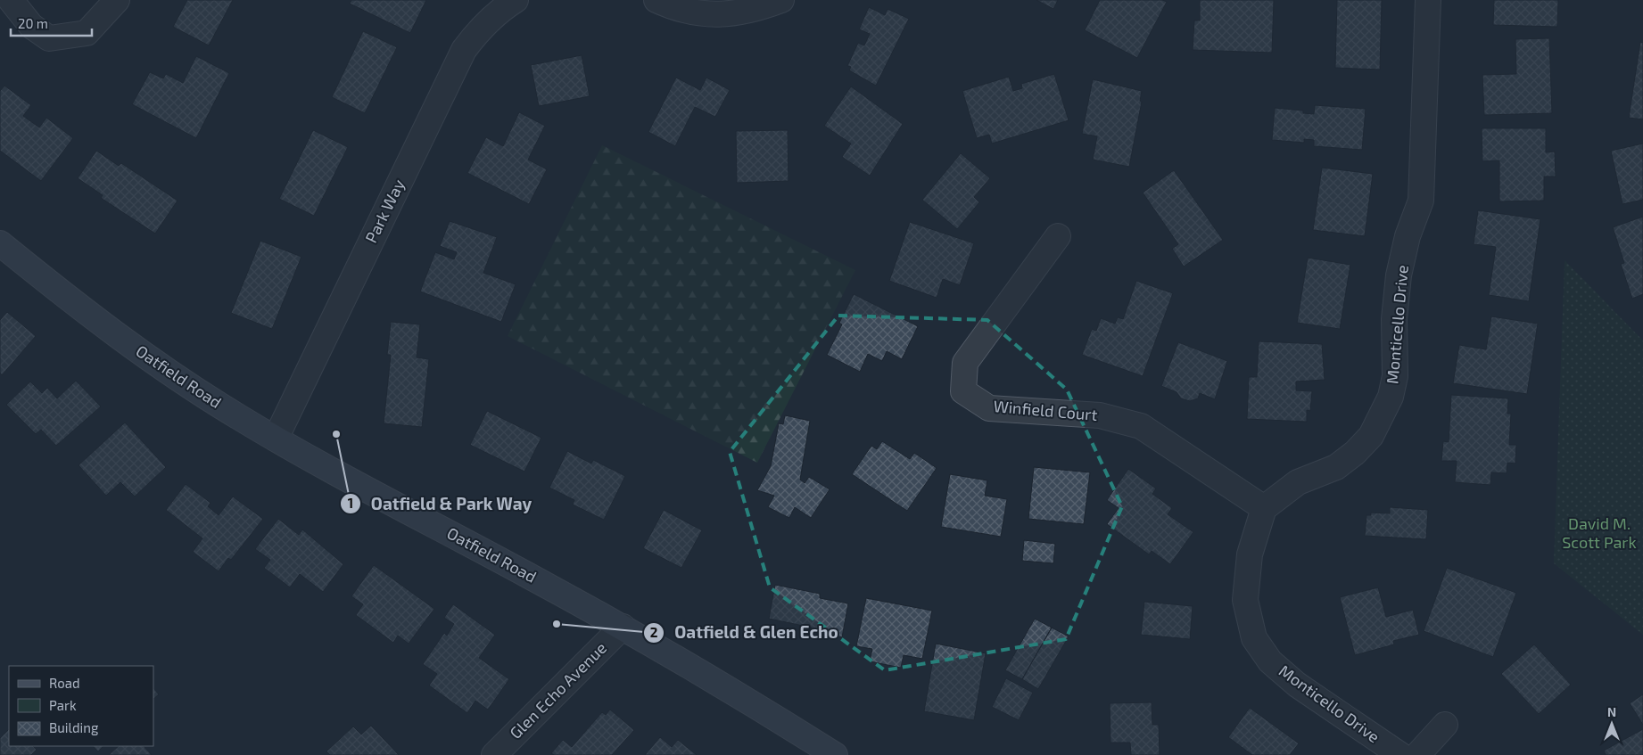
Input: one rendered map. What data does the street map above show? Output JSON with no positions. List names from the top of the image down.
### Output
{
  "streets": {
    "main road": ["Oatfield Road"],
    "street": [
      "Park Way",
      "Monticello Drive",
      "Winfield Court",
      "Glen Echo Avenue"
    ]
  },
  "crossings": [
    ["Park Way", "Oatfield Road"],
    ["Monticello Drive", "Winfield Court"],
    ["Oatfield Road", "Glen Echo Avenue"]
  ],
  "parks": ["David M. Scott Park"],
  "places": ["Oatfield & Park Way", "Oatfield & Glen Echo"],
  "legend": ["Road", "Park", "Building"],
  "scale_bar": "20 m",
  "north": "top"
}
